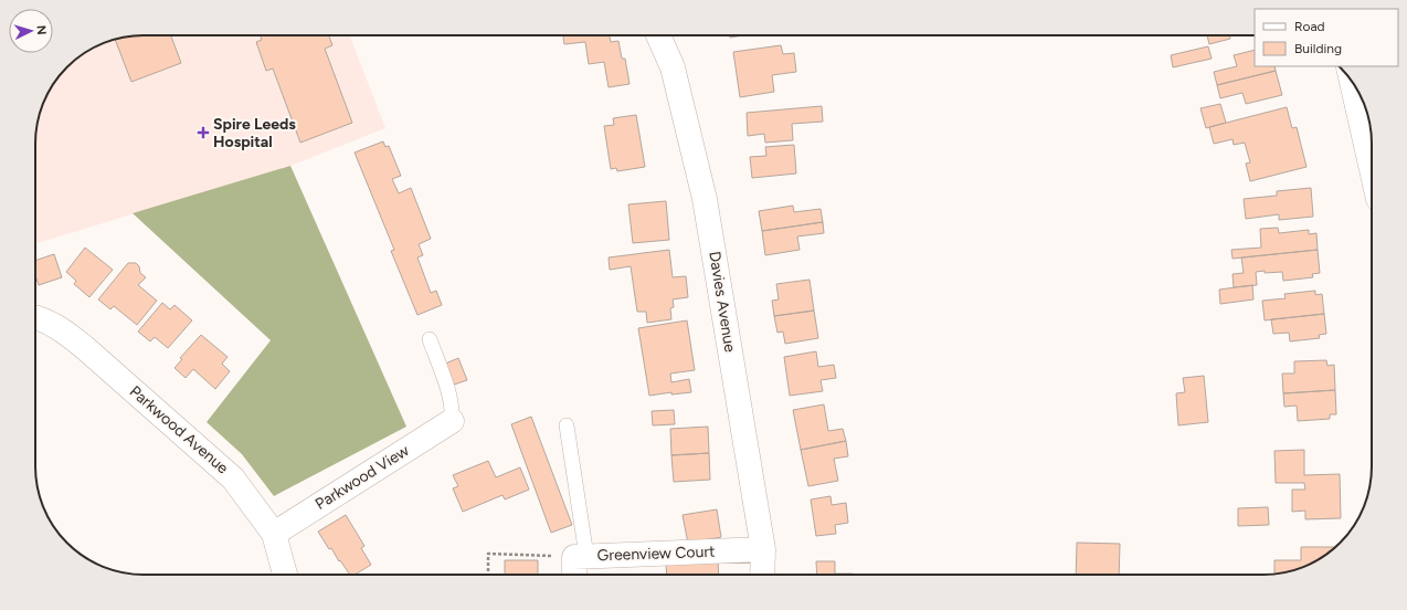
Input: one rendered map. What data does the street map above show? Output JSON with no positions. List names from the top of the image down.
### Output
{
  "streets": {
    "street": [
      "Davies Avenue",
      "Parkwood Avenue",
      "Parkwood View",
      "Greenview Court"
    ]
  },
  "crossings": [
    ["Davies Avenue", "Greenview Court"],
    ["Parkwood Avenue", "Parkwood View"]
  ],
  "places": {
    "health": ["Spire Leeds Hospital"]
  },
  "legend": ["Road", "Building"],
  "north": "right"
}
